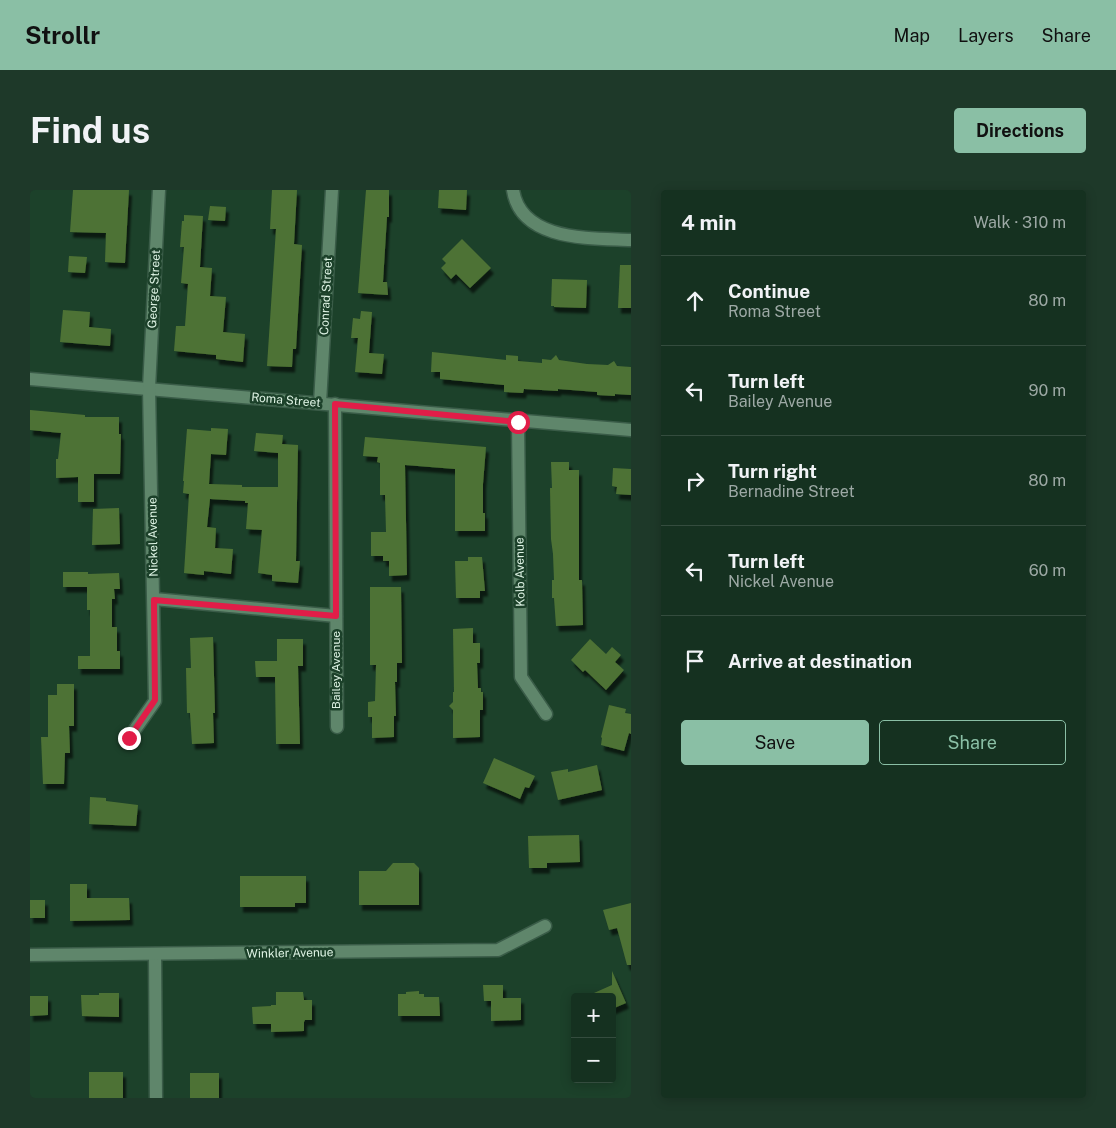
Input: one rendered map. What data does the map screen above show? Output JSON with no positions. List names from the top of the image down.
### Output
{
  "streets": {
    "street": [
      "George Street",
      "Conrad Street",
      "Roma Street",
      "Nickel Avenue",
      "Kolb Avenue",
      "Bailey Avenue",
      "Winkler Avenue"
    ]
  },
  "crossings": [
    ["George Street", "Roma Street"],
    ["George Street", "Nickel Avenue"],
    ["Conrad Street", "Roma Street"],
    ["Roma Street", "Nickel Avenue"],
    ["Roma Street", "Kolb Avenue"],
    ["Roma Street", "Bailey Avenue"]
  ],
  "page": {
    "header": "Strollr",
    "nav": ["Map", "Layers", "Share"],
    "buttons": [
      "Directions",
      ["Save", "Share"]
    ],
    "title": "Find us",
    "heading": ["4 min", "Walk · 310 m"],
    "list": [
      ["Continue", "Roma Street", "80 m"],
      ["Turn left", "Bailey Avenue", "90 m"],
      ["Turn right", "Bernadine Street", "80 m"],
      ["Turn left", "Nickel Avenue", "60 m"],
      "Arrive at destination"
    ],
    "map_buttons": ["+", "−"]
  }
}
